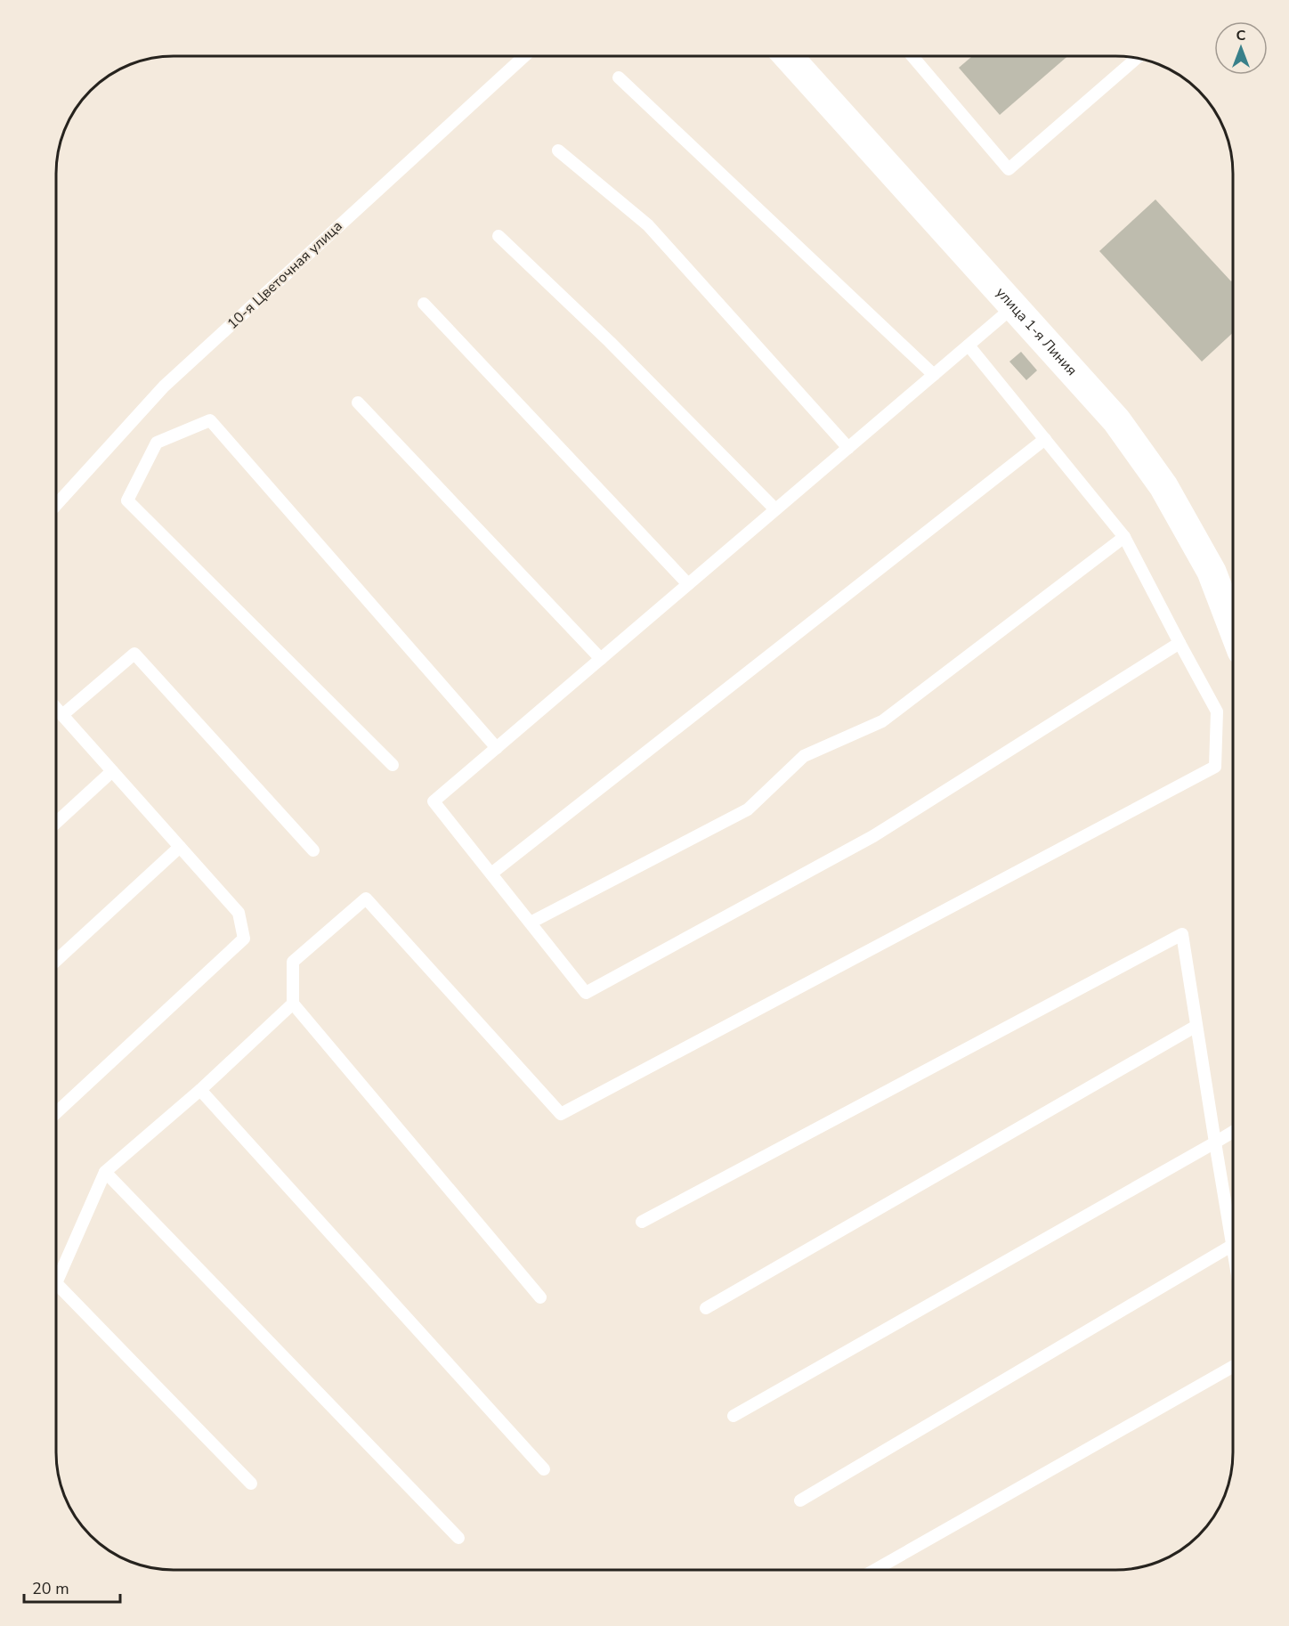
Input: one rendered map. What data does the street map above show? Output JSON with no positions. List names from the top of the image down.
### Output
{
  "streets": {
    "main road": ["улица 1-я Линия"],
    "lane": ["10-я Цветочная улица"]
  },
  "scale_bar": "20 m",
  "north": "top"
}
